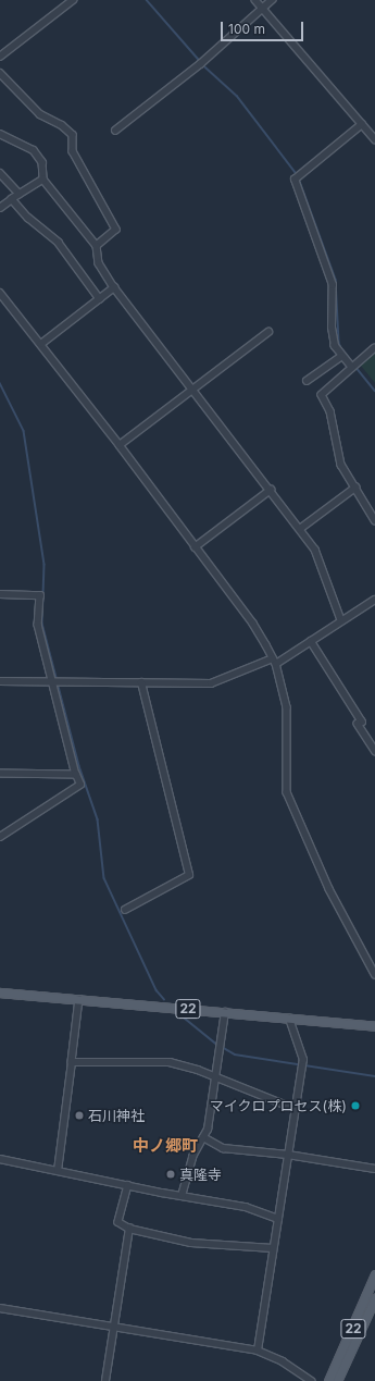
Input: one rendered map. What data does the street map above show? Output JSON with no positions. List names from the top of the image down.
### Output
{
  "streets": {
    "main road": ["22"]
  },
  "districts": ["中ノ郷町"],
  "places": ["マイクロプロセス(株)", "石川神社", "真隆寺"],
  "scale_bar": "100 m"
}
